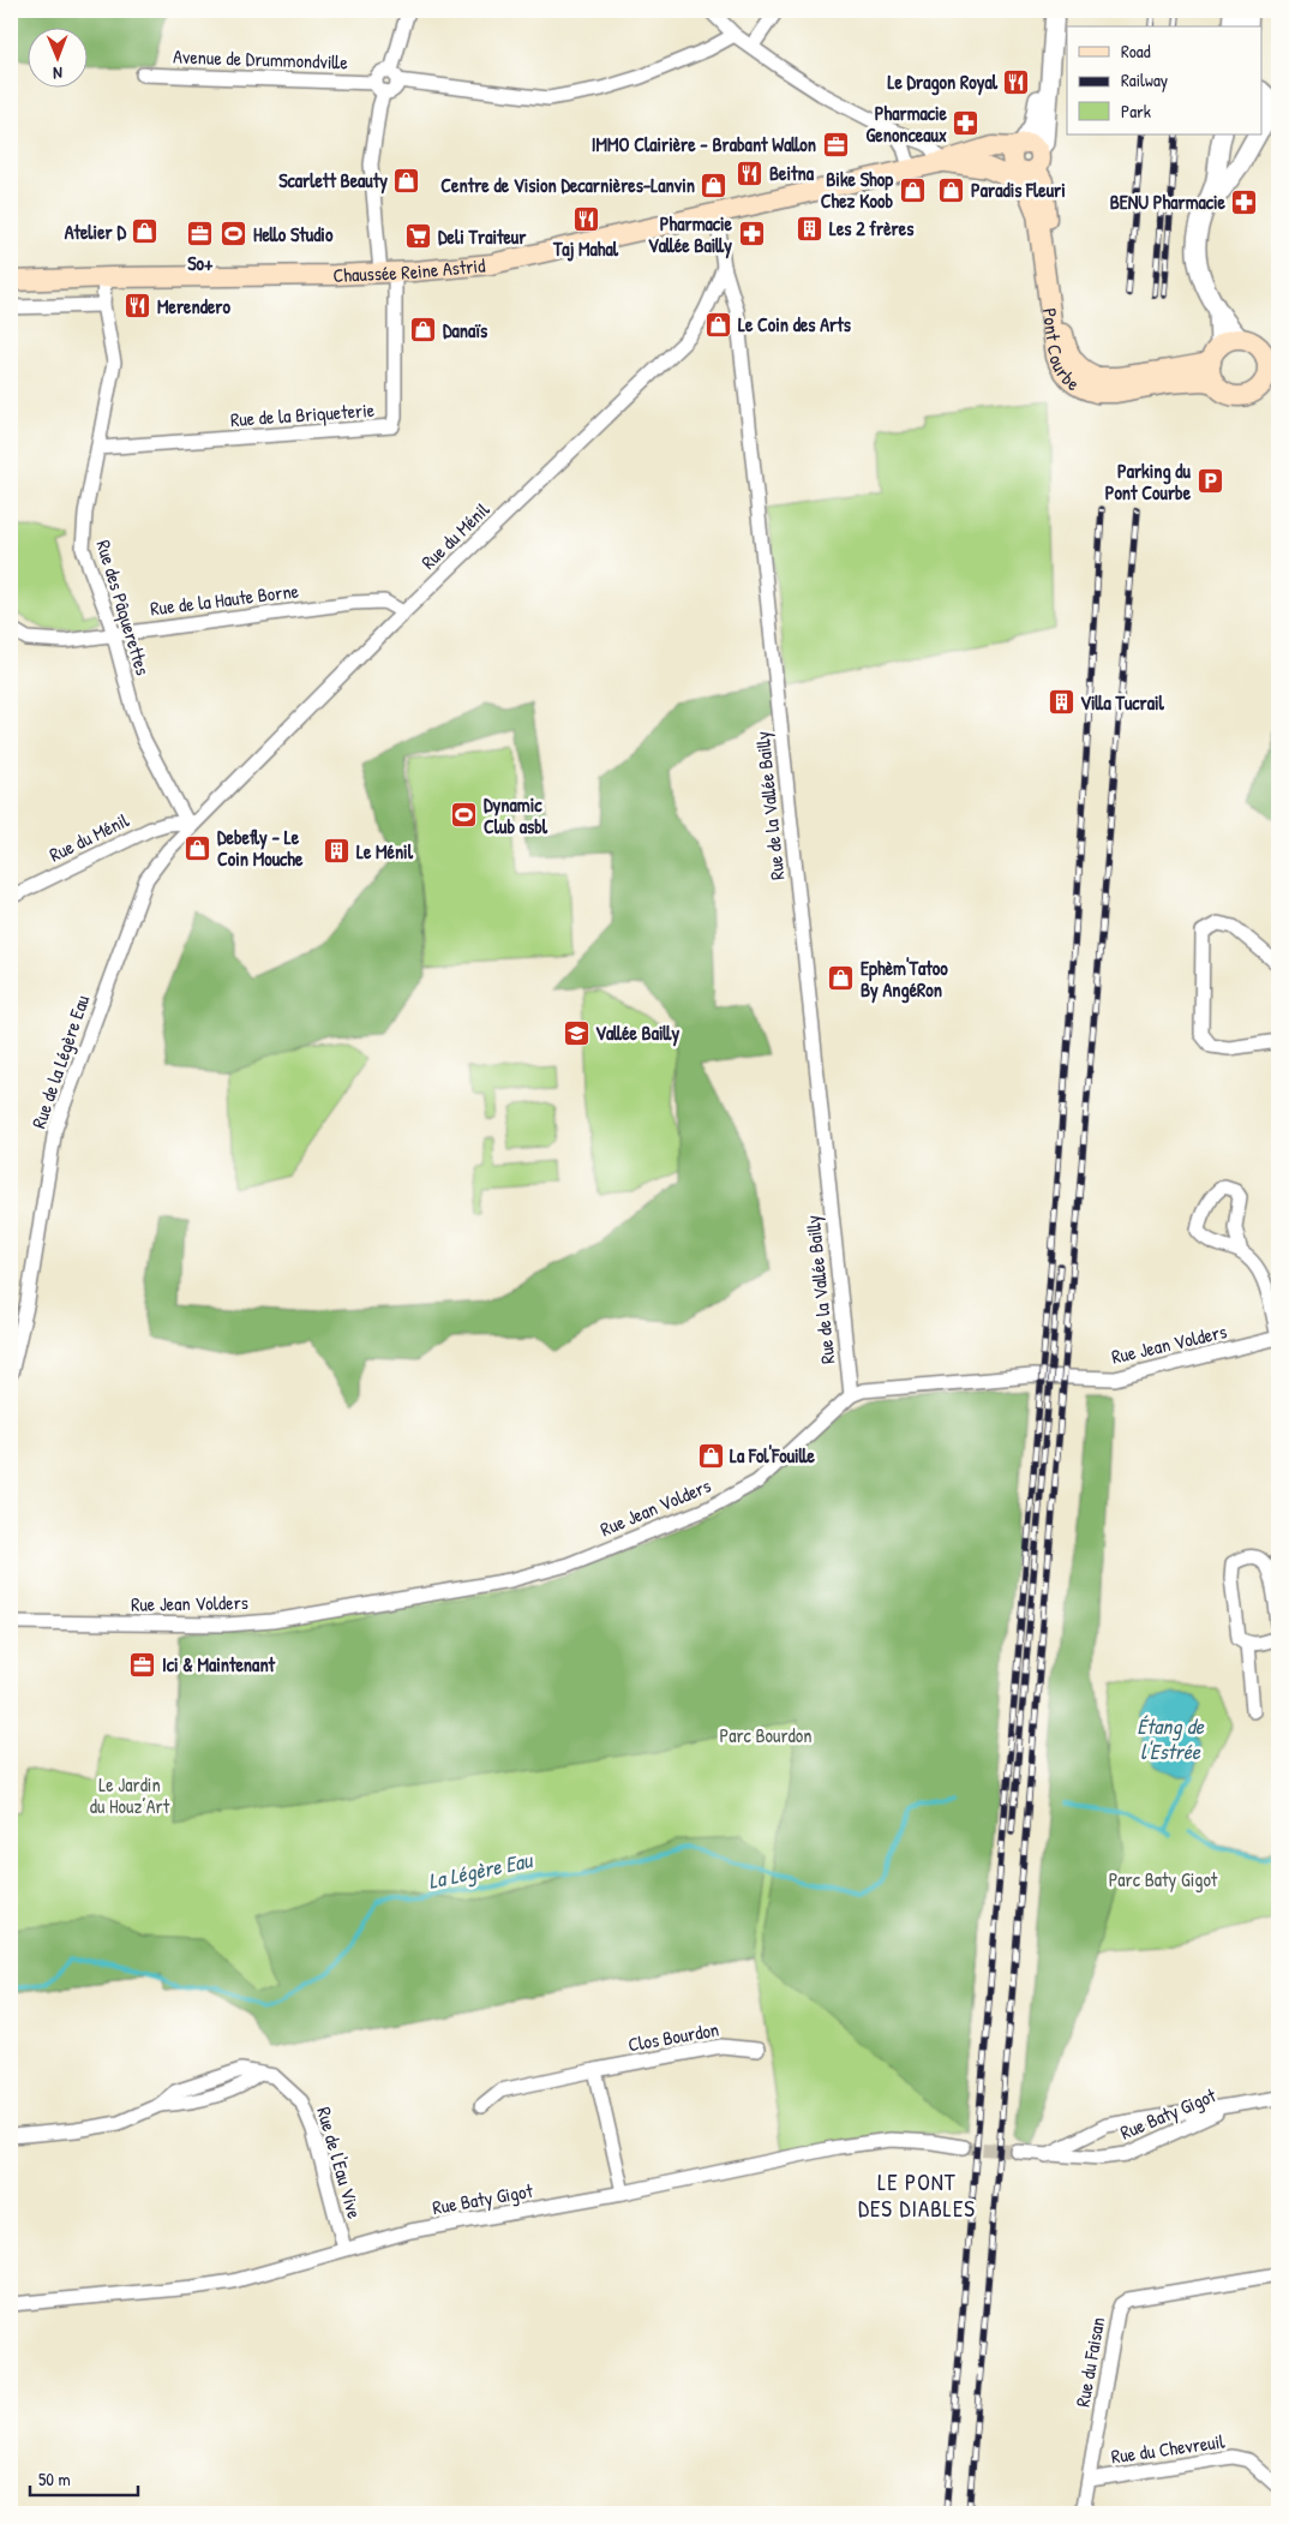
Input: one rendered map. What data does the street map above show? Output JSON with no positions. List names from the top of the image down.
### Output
{
  "streets": {
    "main road": ["Chaussée Reine Astrid", "Pont Courbe"],
    "street": [
      "Avenue de Drummondville",
      "Rue de la Briqueterie",
      "Rue du Ménil",
      "Rue de la Haute Borne",
      "Rue des Pâquerettes",
      "Rue de la Vallée Bailly",
      "Rue de la Légère Eau",
      "Rue Jean Volders",
      "Clos Bourdon",
      "Rue Baty Gigot",
      "Rue de l'Eau Vive",
      "Rue du Faisan",
      "Rue du Chevreuil"
    ]
  },
  "crossings": [
    ["Chaussée Reine Astrid", "Pont Courbe"],
    ["Chaussée Reine Astrid", "Rue de la Briqueterie"],
    ["Chaussée Reine Astrid", "Rue des Pâquerettes"],
    ["Chaussée Reine Astrid", "Rue de la Vallée Bailly"],
    ["Rue de la Briqueterie", "Rue des Pâquerettes"],
    ["Rue du Ménil", "Rue de la Haute Borne"],
    ["Rue du Ménil", "Rue des Pâquerettes"],
    ["Rue du Ménil", "Rue de la Vallée Bailly"],
    ["Rue du Ménil", "Rue de la Légère Eau"],
    ["Rue de la Haute Borne", "Rue des Pâquerettes"],
    ["Rue des Pâquerettes", "Rue de la Légère Eau"],
    ["Rue de la Vallée Bailly", "Rue Jean Volders"],
    ["Rue Baty Gigot", "Rue de l'Eau Vive"],
    ["Rue du Faisan", "Rue du Chevreuil"]
  ],
  "districts": ["LE PONT DES DIABLES"],
  "water": ["Étang de l'Estrée", "La Légère Eau"],
  "parks": ["Parc Bourdon", "Le Jardin du Houz’Art", "Parc Baty Gigot"],
  "places": {
    "restaurant": [
      "Le Dragon Royal",
      "Beitna",
      "Taj Mahal",
      "Merendero"
    ],
    "pharmacy": ["Pharmacie Genonceaux", "BENU Pharmacie", "Pharmacie Vallée Bailly"],
    "office": ["IMMO Clairière - Brabant Wallon", "So+", "Ici & Maintenant"],
    "shop": [
      "Scarlett Beauty",
      "Centre de Vision Decarnières-Lanvin",
      "Bike Shop Chez Koob",
      "Paradis Fleuri",
      "Atelier D",
      "Le Coin des Arts",
      "Danaïs",
      "Debefly - Le Coin Mouche",
      "Ephèm'Tatoo By AngéRon",
      "La Fol'Fouille"
    ],
    "building": ["Les 2 frères", "Villa Tucrail", "Le Ménil"],
    "sports": ["Hello Studio", "Dynamic Club asbl"],
    "supermarket": ["Deli Traiteur"],
    "parking": ["Parking du Pont Courbe"],
    "school or university": ["Vallée Bailly"]
  },
  "legend": ["Road", "Railway", "Park"],
  "scale_bar": "50 m",
  "north": "bottom"
}
